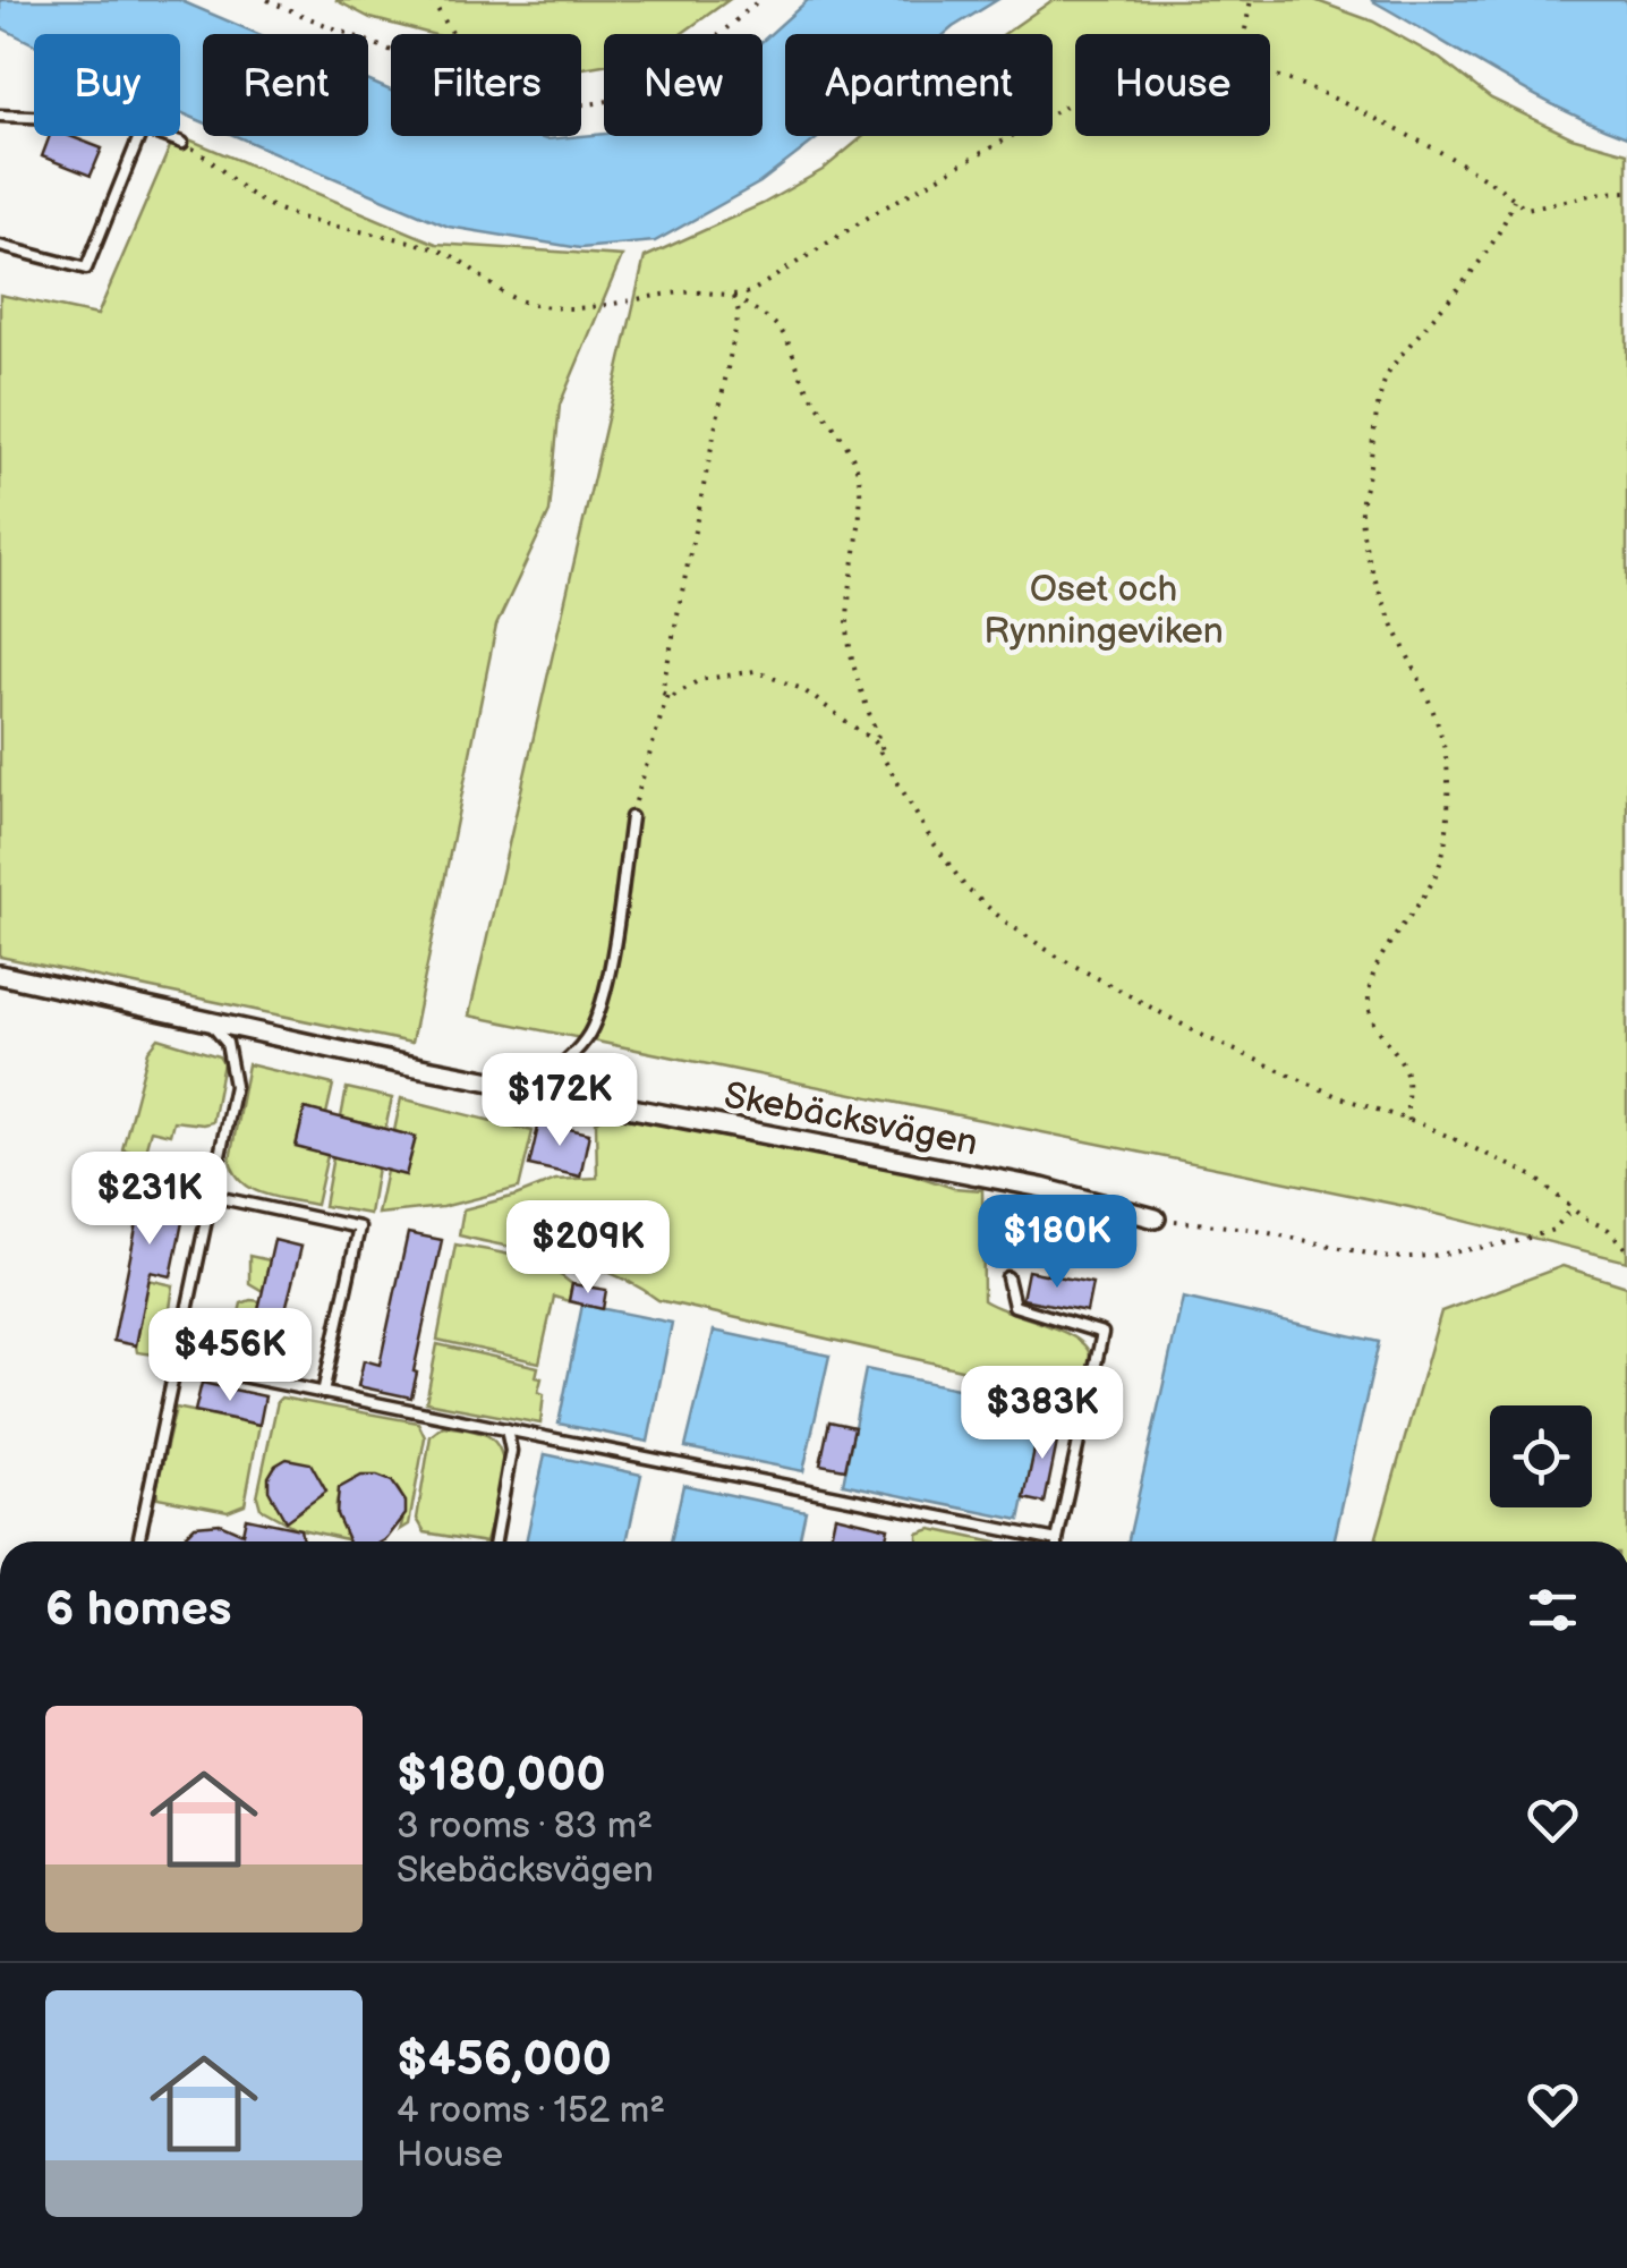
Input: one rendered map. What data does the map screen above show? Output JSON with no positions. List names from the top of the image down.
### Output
{
  "streets": {
    "street": ["Skebäcksvägen"]
  },
  "parks": ["Oset och Rynningeviken"],
  "page": {
    "chip": [
      "Buy",
      "Rent",
      "Filters",
      "New",
      "Apartment",
      "House"
    ],
    "price": [
      "$172K",
      "$231K",
      "$180K",
      "$209K",
      "$456K",
      "$383K"
    ],
    "heading": "6 homes",
    "list": [
      {
        "name": "$180,000",
        "note": "3 rooms · 83 m² · Skebäcksvägen"
      },
      {
        "name": "$456,000",
        "note": "4 rooms · 152 m² · House"
      }
    ]
  }
}
